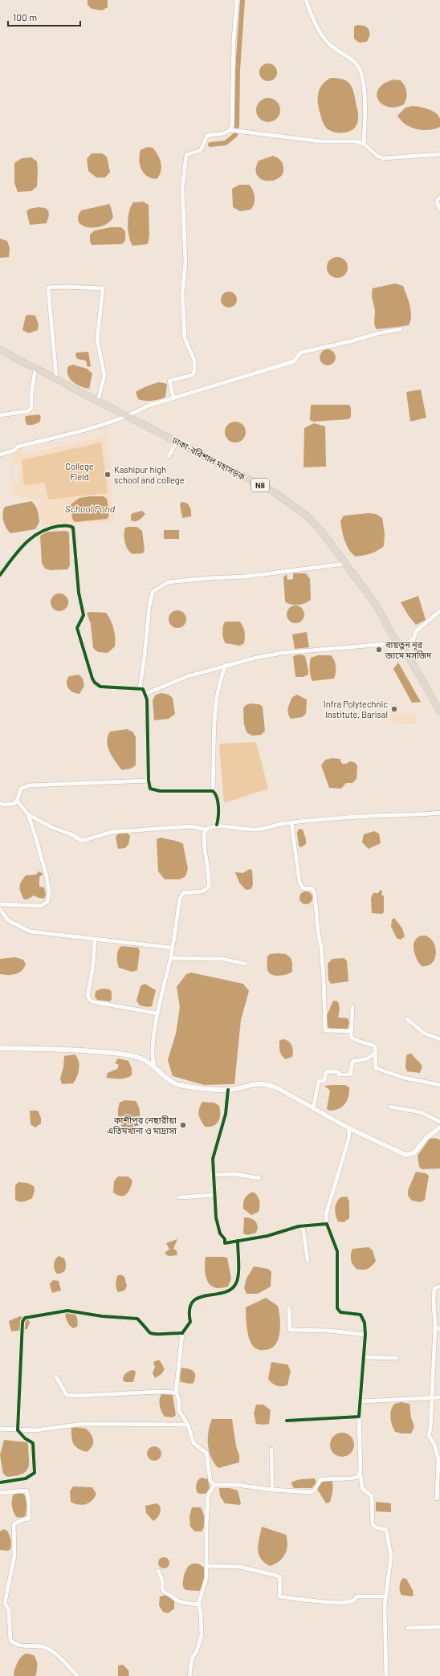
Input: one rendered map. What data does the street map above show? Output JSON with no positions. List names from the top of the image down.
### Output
{
  "streets": {
    "highway": ["ঢাকা-বরিশাল মহাসড়ক", "N8"]
  },
  "water": ["School Pond"],
  "parks": ["College Field"],
  "places": [
    "Kashipur high school and college",
    "বায়তুন নূর জামে মসজিদ",
    "Infra Polytechnic Institute, Barisal",
    "কাশীপুর নেছারীয়া এতিমখানা ও মাদ্রাসা"
  ],
  "scale_bar": "100 m"
}
